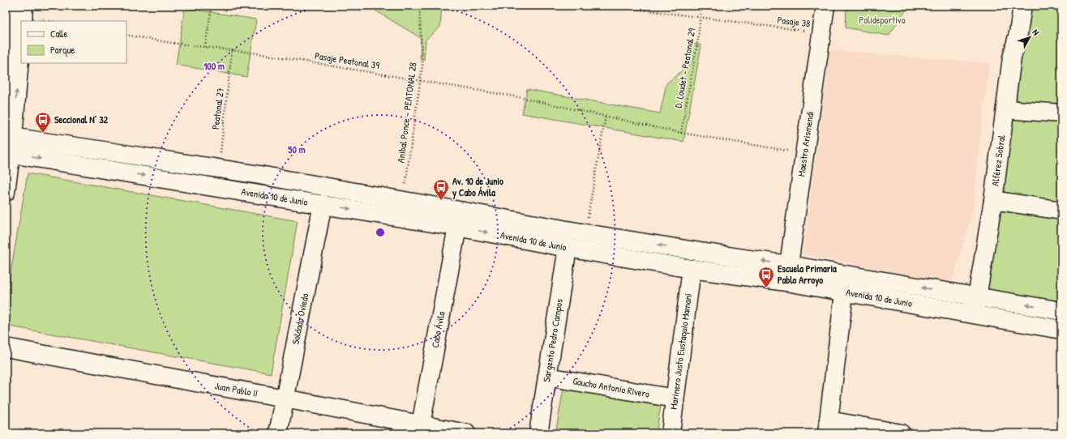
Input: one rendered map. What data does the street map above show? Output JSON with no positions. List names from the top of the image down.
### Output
{
  "streets": {
    "street": [
      "Maestro Arismendi",
      "Alférez Sobral",
      "Avenida 10 de Junio",
      "Soldado Oviedo",
      "Cabo Ávila",
      "Sargento Pedro Campos",
      "Marinero Justo Eustaquio Mamaní",
      "Gaucho Antonio Rivero",
      "Juan Pablo II"
    ],
    "path": [
      "Pasaje 38",
      "Pasaje Peatonal 39",
      "D. Loudet - Peatonal 29",
      "Peatonal 27",
      "Anibal Ponce - PEATONAL 28"
    ]
  },
  "crossings": [
    ["Pasaje 38", "D. Loudet - Peatonal 29"],
    ["Pasaje 38", "Maestro Arismendi"],
    ["Pasaje Peatonal 39", "D. Loudet - Peatonal 29"],
    ["Pasaje Peatonal 39", "Peatonal 27"],
    ["Pasaje Peatonal 39", "Anibal Ponce - PEATONAL 28"],
    ["Pasaje Peatonal 39", "Maestro Arismendi"],
    ["Peatonal 27", "Avenida 10 de Junio"],
    ["Anibal Ponce - PEATONAL 28", "Avenida 10 de Junio"],
    ["Maestro Arismendi", "Avenida 10 de Junio"],
    ["Alférez Sobral", "Avenida 10 de Junio"],
    ["Avenida 10 de Junio", "Soldado Oviedo"],
    ["Avenida 10 de Junio", "Cabo Ávila"],
    ["Avenida 10 de Junio", "Sargento Pedro Campos"],
    ["Avenida 10 de Junio", "Marinero Justo Eustaquio Mamaní"],
    ["Soldado Oviedo", "Juan Pablo II"],
    ["Cabo Ávila", "Juan Pablo II"],
    ["Sargento Pedro Campos", "Gaucho Antonio Rivero"],
    ["Marinero Justo Eustaquio Mamaní", "Gaucho Antonio Rivero"]
  ],
  "parks": ["Polideportivo"],
  "places": {
    "bus stop": ["Seccional N° 32", "Av. 10 de Junio y Cabo Ávila", "Escuela Primaria Pablo Arroyo"]
  },
  "legend": ["Calle", "Parque"],
  "north": "top right",
  "rings": ["100 m", "50 m"]
}
